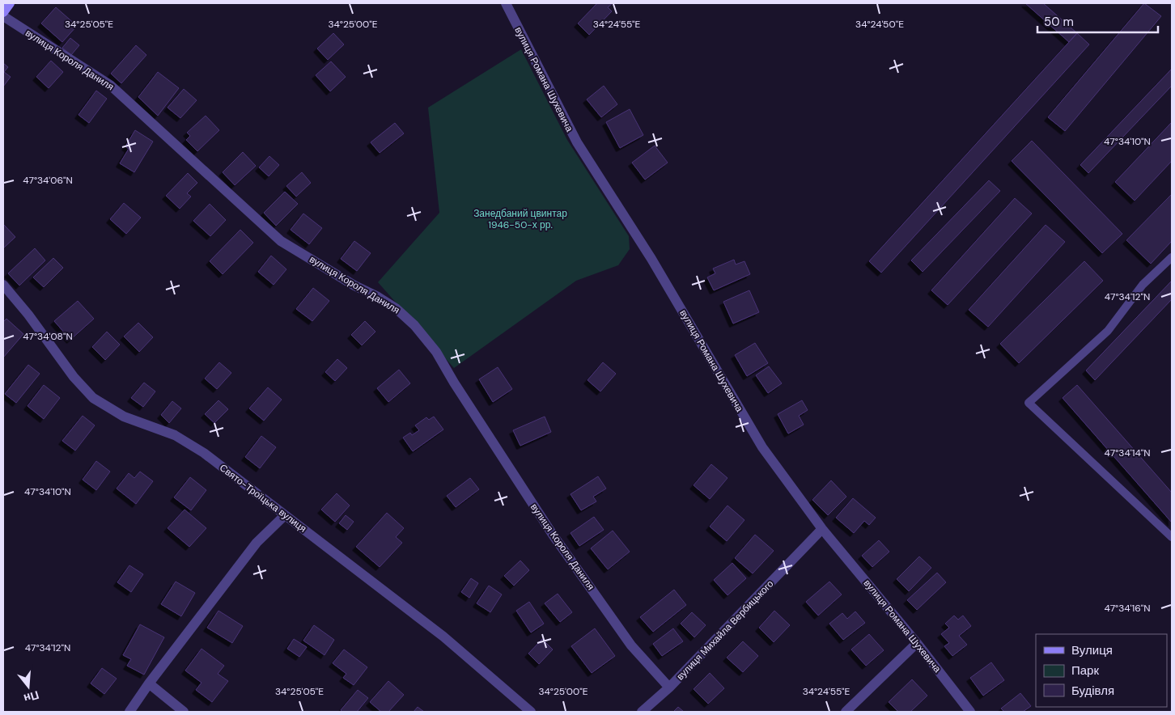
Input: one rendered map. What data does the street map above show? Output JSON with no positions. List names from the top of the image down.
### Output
{
  "streets": {
    "street": [
      "вулиця Короля Даниля",
      "вулиця Романа Шухевича",
      "Свято-Троїцька вулиця",
      "вулиця Михайла Вербицького"
    ]
  },
  "crossings": [
    ["вулиця Короля Даниля", "вулиця Михайла Вербицького"],
    ["вулиця Романа Шухевича", "вулиця Михайла Вербицького"]
  ],
  "parks": ["Занедбаний цвинтар 1946-50-х рр."],
  "legend": ["Вулиця", "Парк", "Будівля"],
  "scale_bar": "50 m",
  "north": "bottom",
  "coordinates": [
    "34°25'05\"E",
    "34°25'00\"E",
    "34°24'55\"E",
    "34°24'50\"E",
    "47°34'10\"N",
    "47°34'06\"N",
    "47°34'12\"N",
    "47°34'08\"N",
    "47°34'14\"N",
    "47°34'16\"N"
  ]
}
